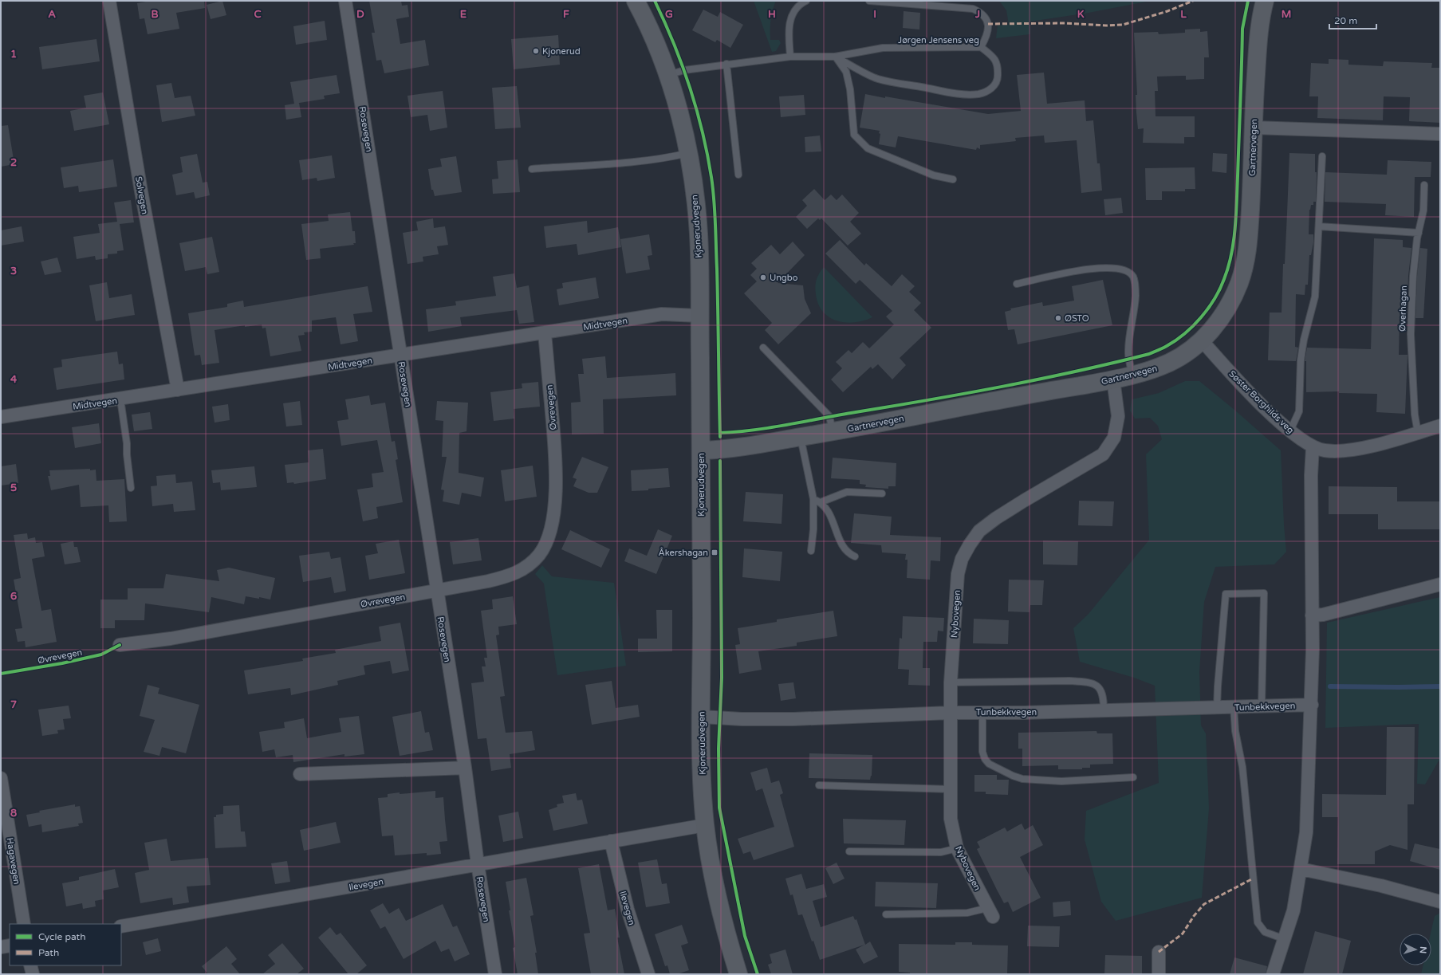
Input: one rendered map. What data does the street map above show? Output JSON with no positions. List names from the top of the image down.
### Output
{
  "streets": {
    "main road": ["Gartnervegen", "Kjonerudvegen"],
    "street": [
      "Rosevegen",
      "Solvegen",
      "Midtvegen",
      "Søster Borghilds veg",
      "Øvrevegen",
      "Nybovegen",
      "Tunbekkvegen",
      "Hagavegen",
      "Ilevegen"
    ],
    "lane": ["Jørgen Jensens veg", "Øverhagan"]
  },
  "crossings": [
    ["Jørgen Jensens veg", "Kjonerudvegen"],
    ["Rosevegen", "Midtvegen"],
    ["Rosevegen", "Øvrevegen"],
    ["Rosevegen", "Ilevegen"],
    ["Gartnervegen", "Kjonerudvegen"],
    ["Gartnervegen", "Søster Borghilds veg"],
    ["Gartnervegen", "Nybovegen"],
    ["Solvegen", "Midtvegen"],
    ["Kjonerudvegen", "Midtvegen"],
    ["Kjonerudvegen", "Tunbekkvegen"],
    ["Kjonerudvegen", "Ilevegen"],
    ["Øverhagan", "Søster Borghilds veg"],
    ["Midtvegen", "Øvrevegen"],
    ["Nybovegen", "Tunbekkvegen"]
  ],
  "places": {
    "other": ["Kjonerud", "Ungbo", "ØSTO"],
    "transit": ["Åkershagan"]
  },
  "legend": ["Cycle path", "Path"],
  "scale_bar": "20 m",
  "north": "right",
  "grid": {
    "columns": [
      "A",
      "B",
      "C",
      "D",
      "E",
      "F",
      "G",
      "H",
      "I",
      "J",
      "K",
      "L",
      "M"
    ],
    "rows": [
      "1",
      "2",
      "3",
      "4",
      "5",
      "6",
      "7",
      "8"
    ]
  }
}
